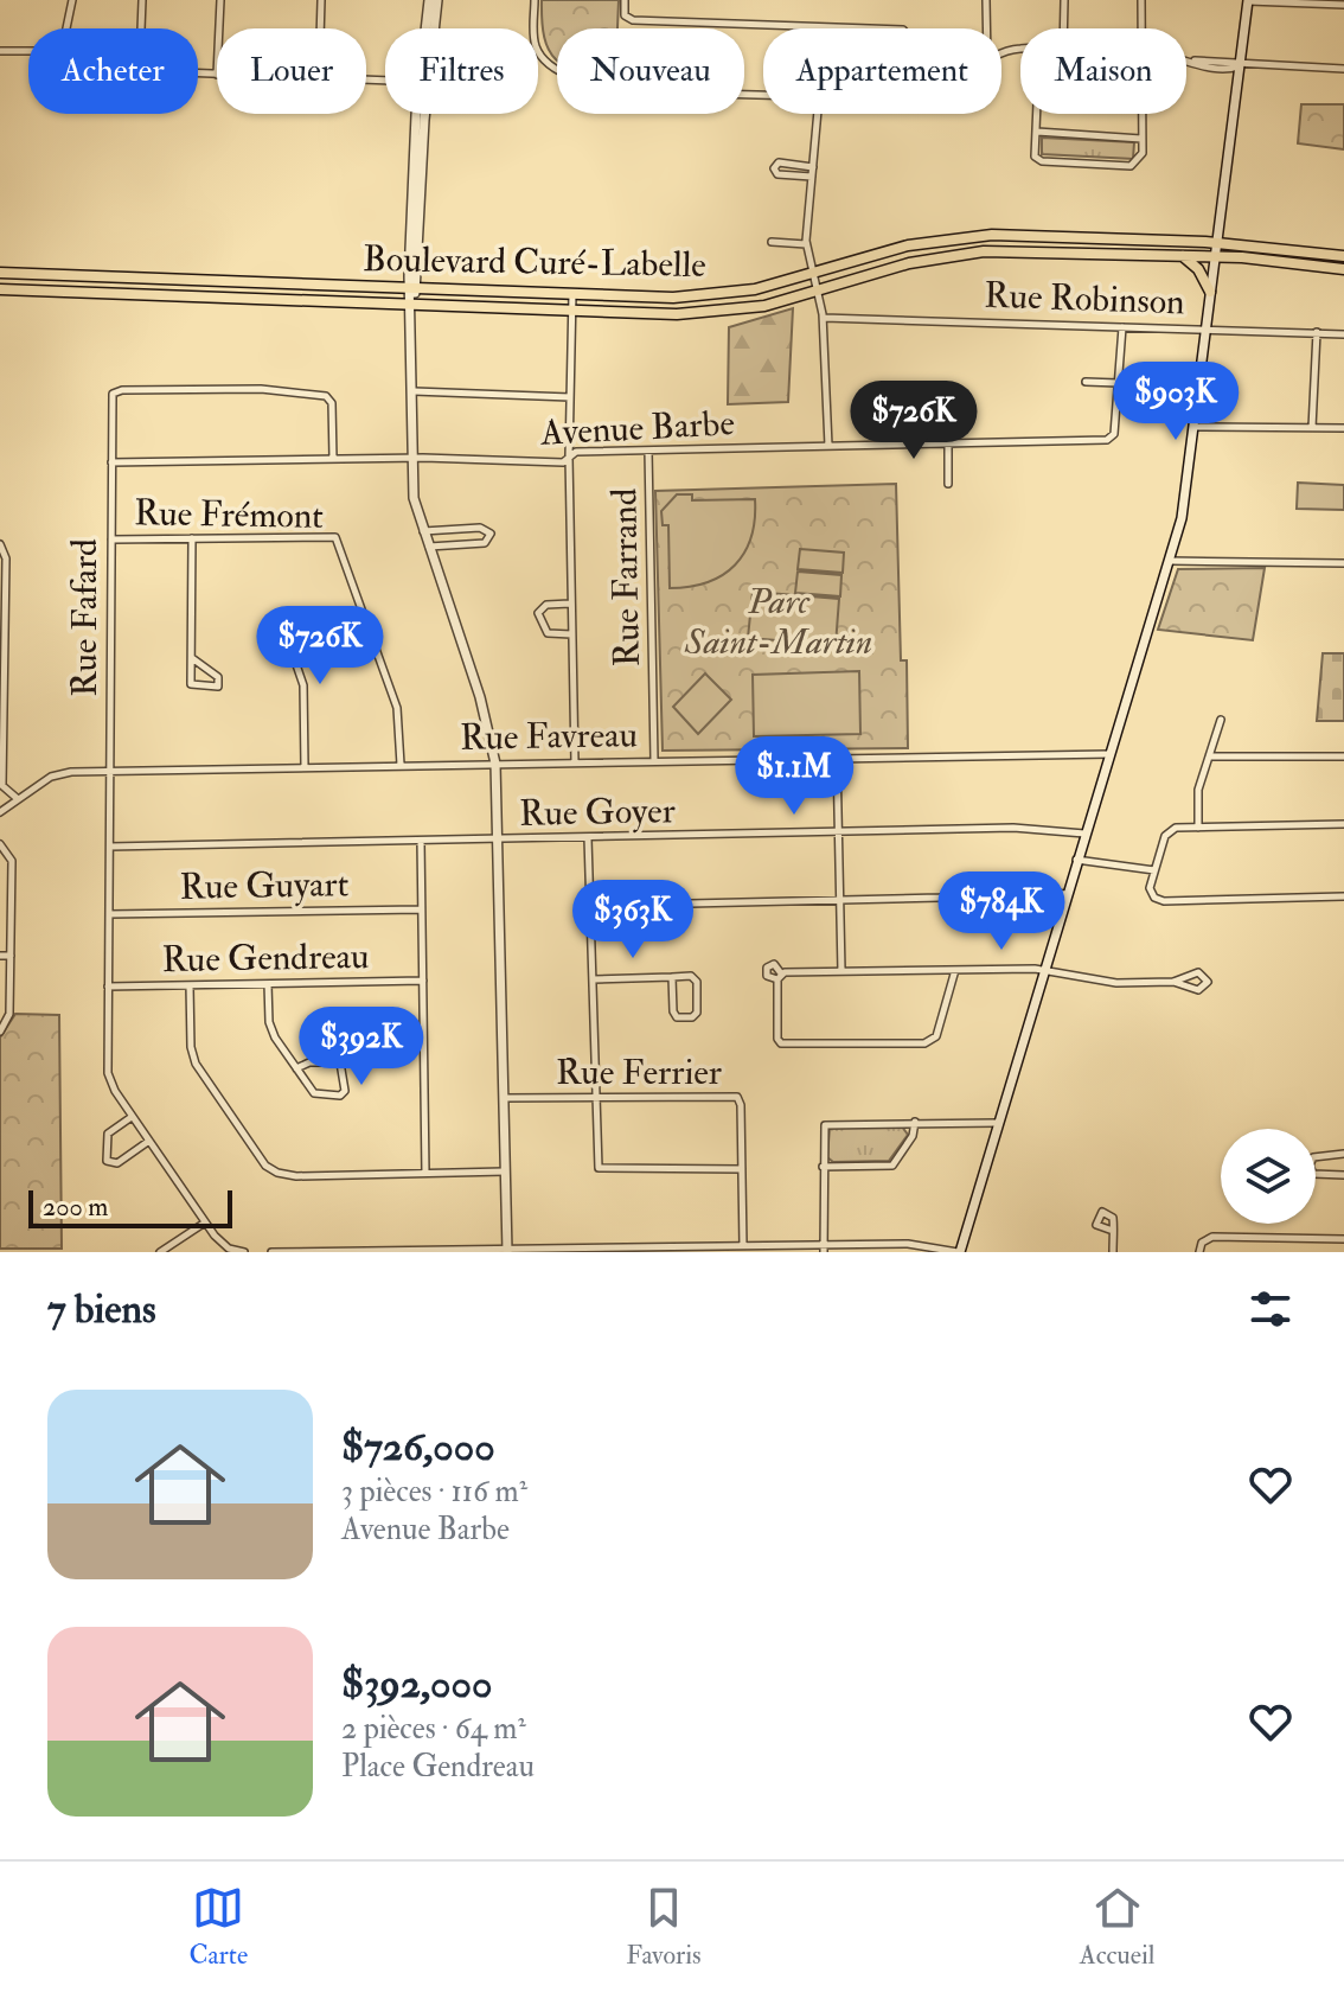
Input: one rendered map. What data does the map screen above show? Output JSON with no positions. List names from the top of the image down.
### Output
{
  "streets": {
    "main road": ["Boulevard Curé-Labelle"],
    "street": [
      "Rue Robinson",
      "Avenue Barbe",
      "Rue Frémont",
      "Rue Farrand",
      "Rue Fafard",
      "Rue Favreau",
      "Rue Goyer",
      "Rue Guyart",
      "Rue Gendreau",
      "Rue Ferrier"
    ]
  },
  "crossings": [
    ["Rue Robinson", "Avenue Barbe"],
    ["Avenue Barbe", "Rue Farrand"],
    ["Avenue Barbe", "Rue Fafard"],
    ["Rue Frémont", "Rue Fafard"],
    ["Rue Frémont", "Rue Favreau"],
    ["Rue Farrand", "Rue Favreau"],
    ["Rue Fafard", "Rue Favreau"],
    ["Rue Fafard", "Rue Goyer"],
    ["Rue Fafard", "Rue Guyart"],
    ["Rue Fafard", "Rue Gendreau"]
  ],
  "parks": ["Parc Saint-Martin"],
  "scale_bar": "200 m",
  "page": {
    "chip": [
      "Acheter",
      "Louer",
      "Filtres",
      "Nouveau",
      "Appartement",
      "Maison"
    ],
    "price": [
      "$903K",
      "$726K",
      "$726K",
      "$1.1M",
      "$784K",
      "$363K",
      "$392K"
    ],
    "scale": "200 m",
    "heading": "7 biens",
    "list": [
      {
        "name": "$726,000",
        "note": "3 pièces · 116 m² · Avenue Barbe"
      },
      {
        "name": "$392,000",
        "note": "2 pièces · 64 m² · Place Gendreau"
      }
    ],
    "tabs": ["Carte", "Favoris", "Accueil"]
  }
}
